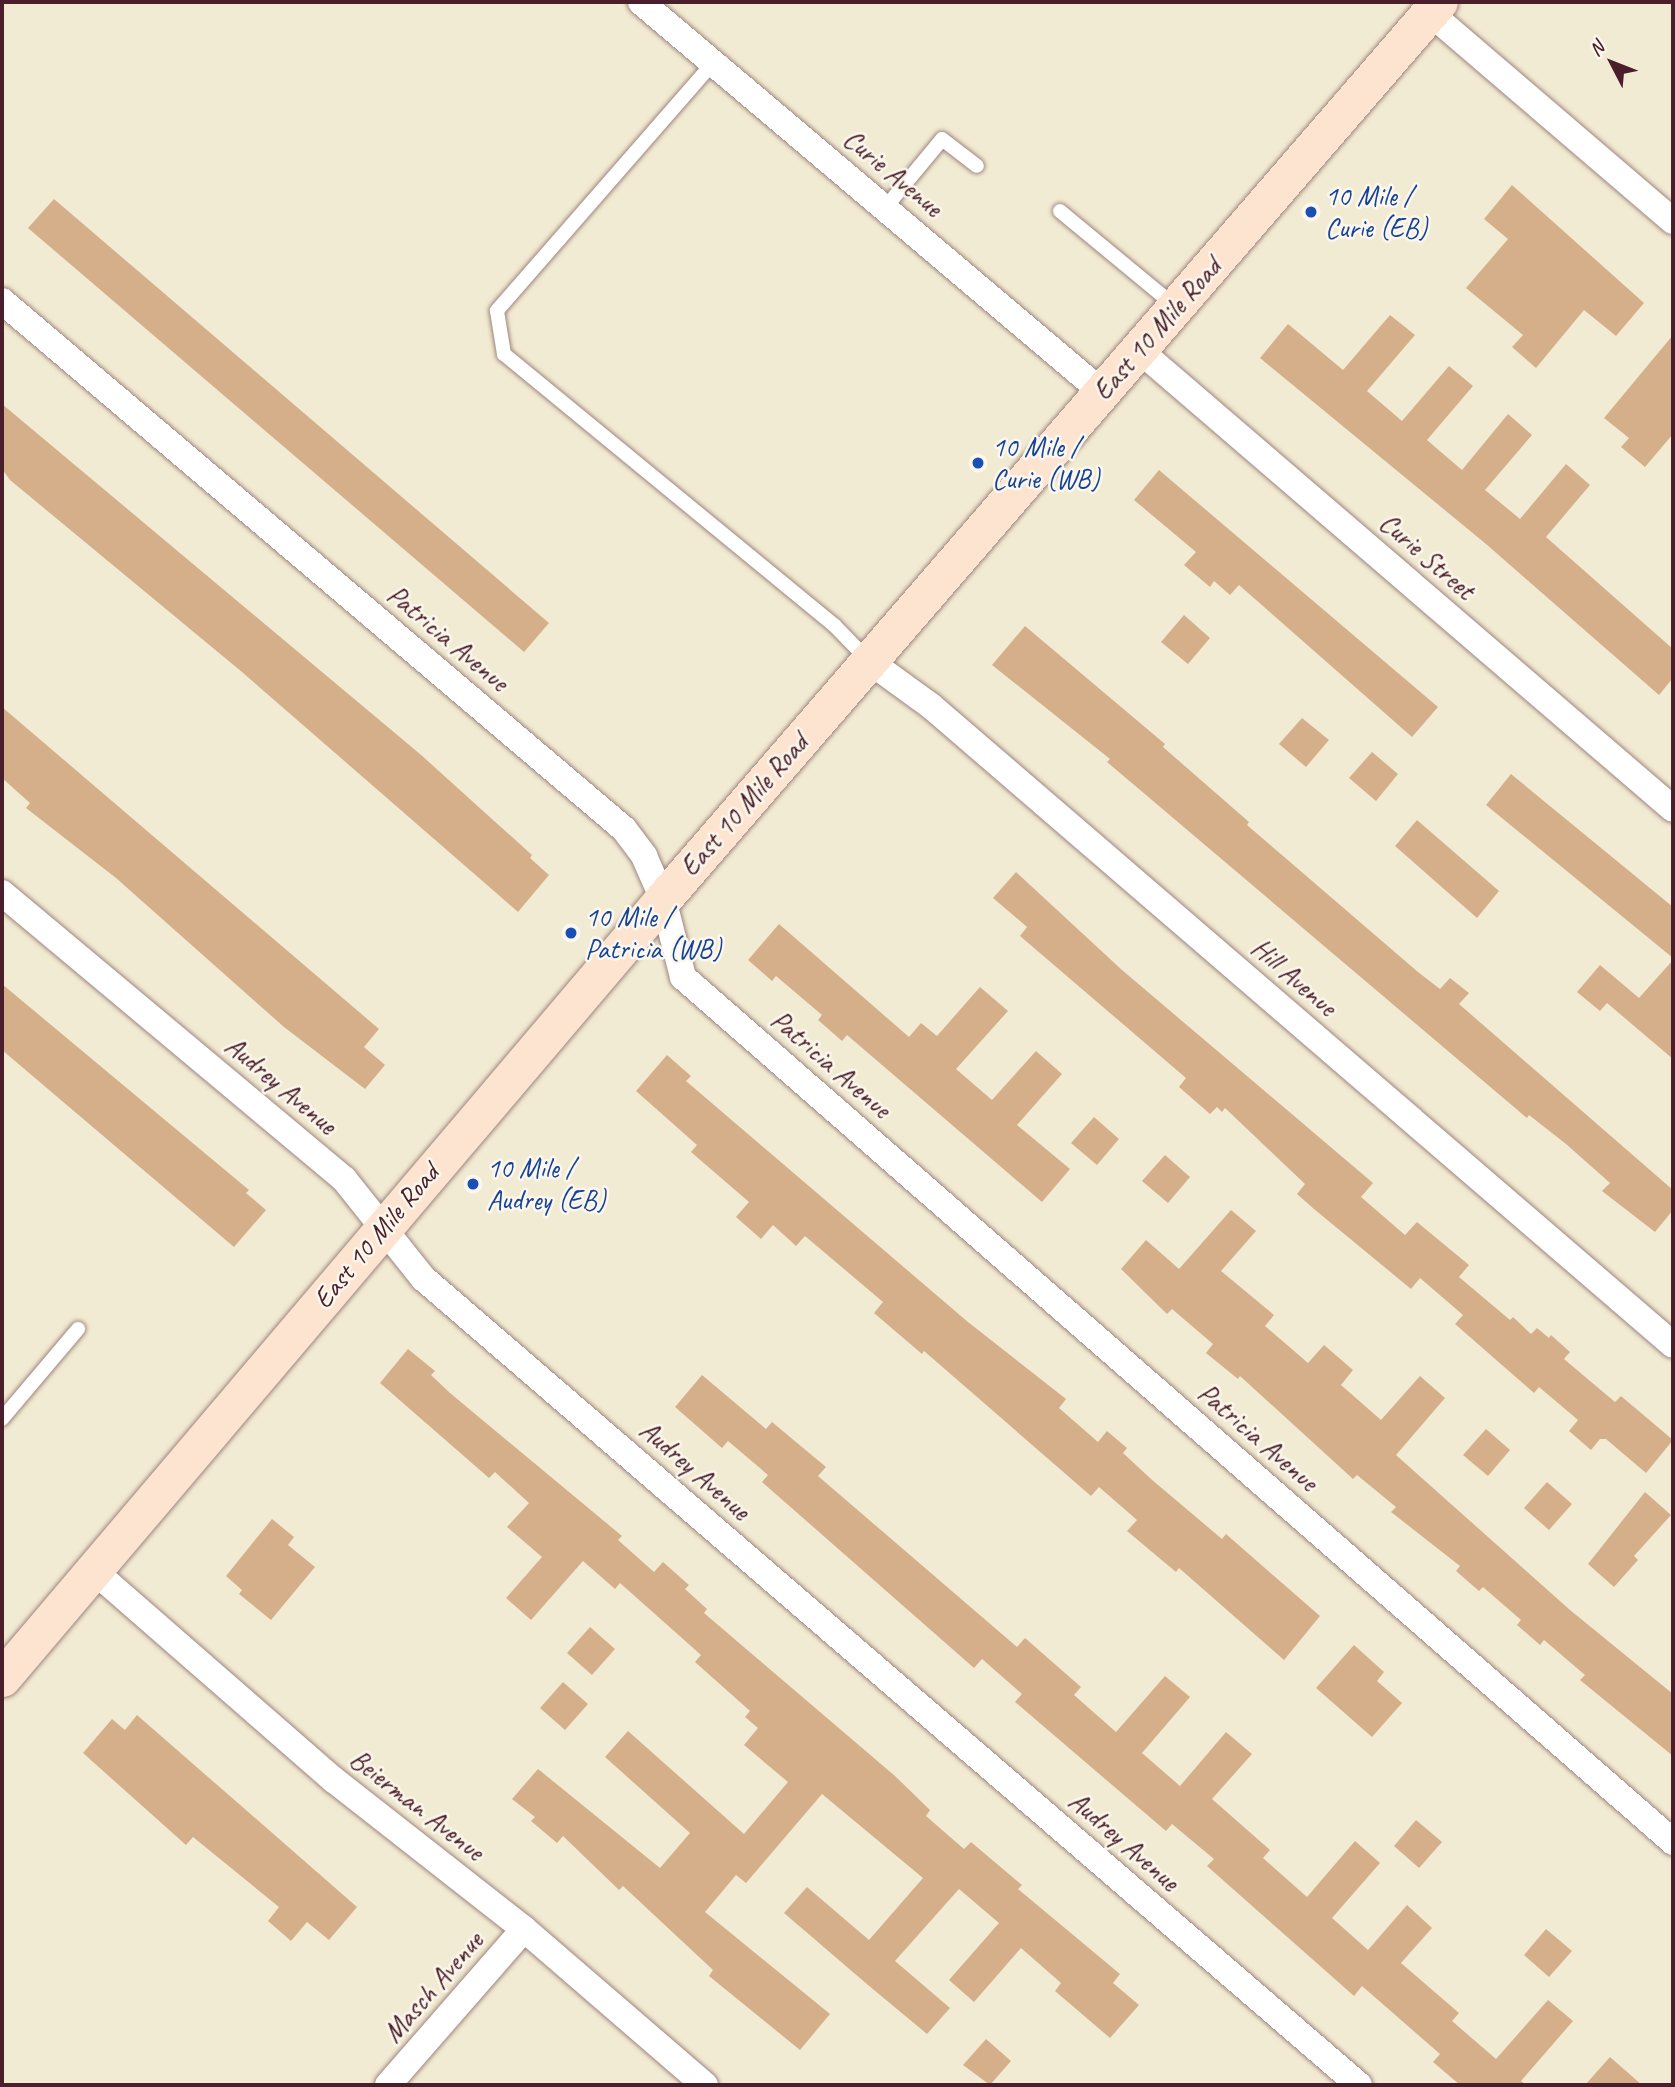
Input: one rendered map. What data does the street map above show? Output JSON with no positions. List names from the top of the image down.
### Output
{
  "streets": {
    "main road": ["East 10 Mile Road"],
    "street": [
      "Curie Avenue",
      "Curie Street",
      "Patricia Avenue",
      "Hill Avenue",
      "Audrey Avenue",
      "Beierman Avenue",
      "Masch Avenue"
    ]
  },
  "crossings": [
    ["Curie Avenue", "East 10 Mile Road"],
    ["East 10 Mile Road", "Curie Street"],
    ["East 10 Mile Road", "Patricia Avenue"],
    ["East 10 Mile Road", "Hill Avenue"],
    ["East 10 Mile Road", "Audrey Avenue"],
    ["East 10 Mile Road", "Beierman Avenue"],
    ["Beierman Avenue", "Masch Avenue"]
  ],
  "places": [
    "10 Mile / Curie (EB)",
    "10 Mile / Curie (WB)",
    "10 Mile / Patricia (WB)",
    "10 Mile / Audrey (EB)"
  ],
  "north": "top left"
}
